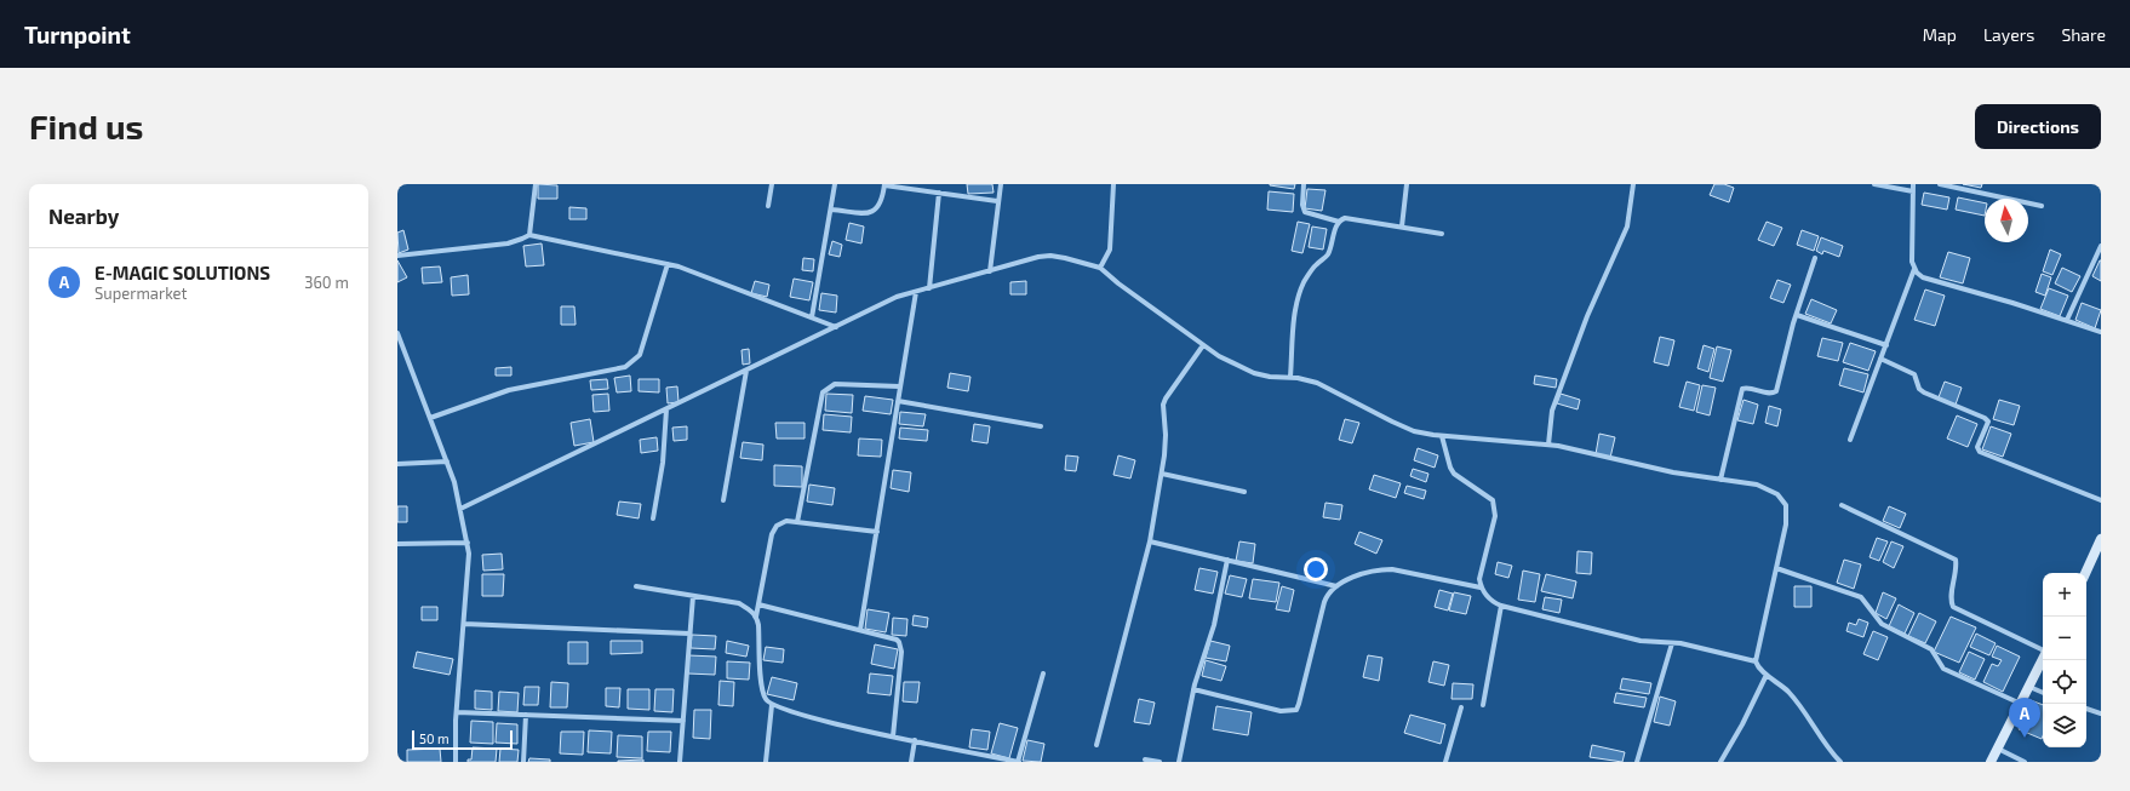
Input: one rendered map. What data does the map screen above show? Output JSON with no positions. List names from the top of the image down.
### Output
{
  "scale_bar": "50 m",
  "north": "top",
  "page": {
    "header": "Turnpoint",
    "nav": ["Map", "Layers", "Share"],
    "buttons": "Directions",
    "title": "Find us",
    "heading": "Nearby",
    "list": [
      {
        "mark": "A",
        "name": "E-MAGIC SOLUTIONS",
        "note": "Supermarket",
        "value": "360 m"
      }
    ],
    "map_buttons": ["+", "−"],
    "pins": "A",
    "scale": "50 m"
  }
}
